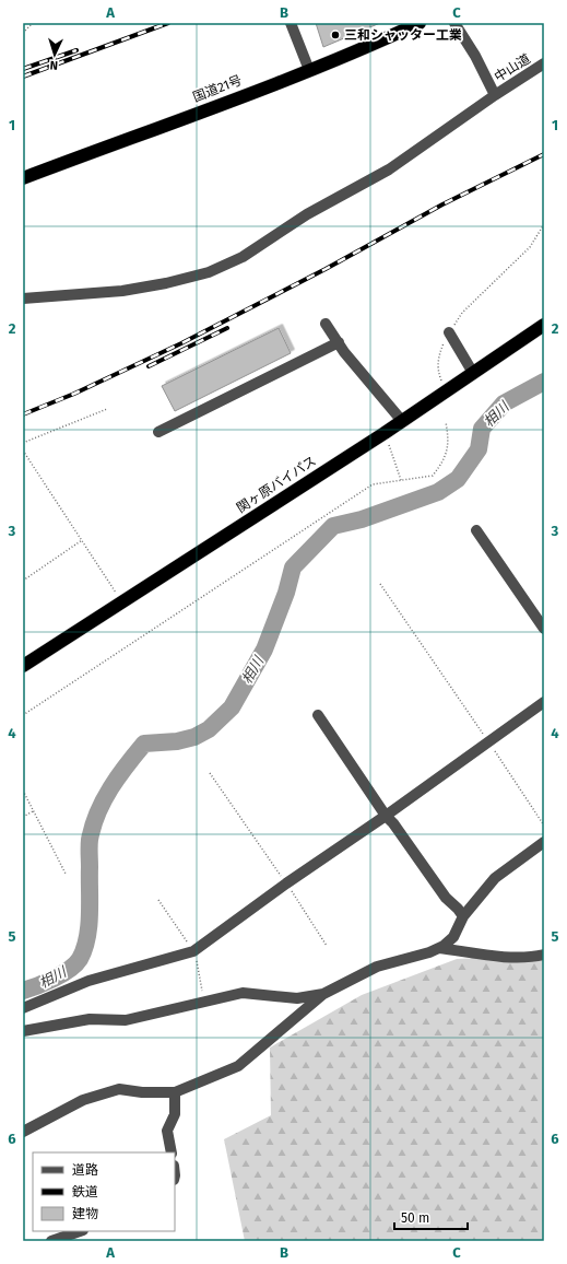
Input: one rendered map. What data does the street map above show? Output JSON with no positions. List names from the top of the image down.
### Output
{
  "streets": {
    "highway": ["国道21号", "関ヶ原バイパス"],
    "street": ["中山道"]
  },
  "water": ["相川"],
  "places": ["三和シャッター工業"],
  "legend": ["道路", "鉄道", "建物"],
  "scale_bar": "50 m",
  "north": "bottom",
  "grid": {
    "columns": ["A", "B", "C"],
    "rows": [
      "1",
      "2",
      "3",
      "4",
      "5",
      "6"
    ]
  }
}
